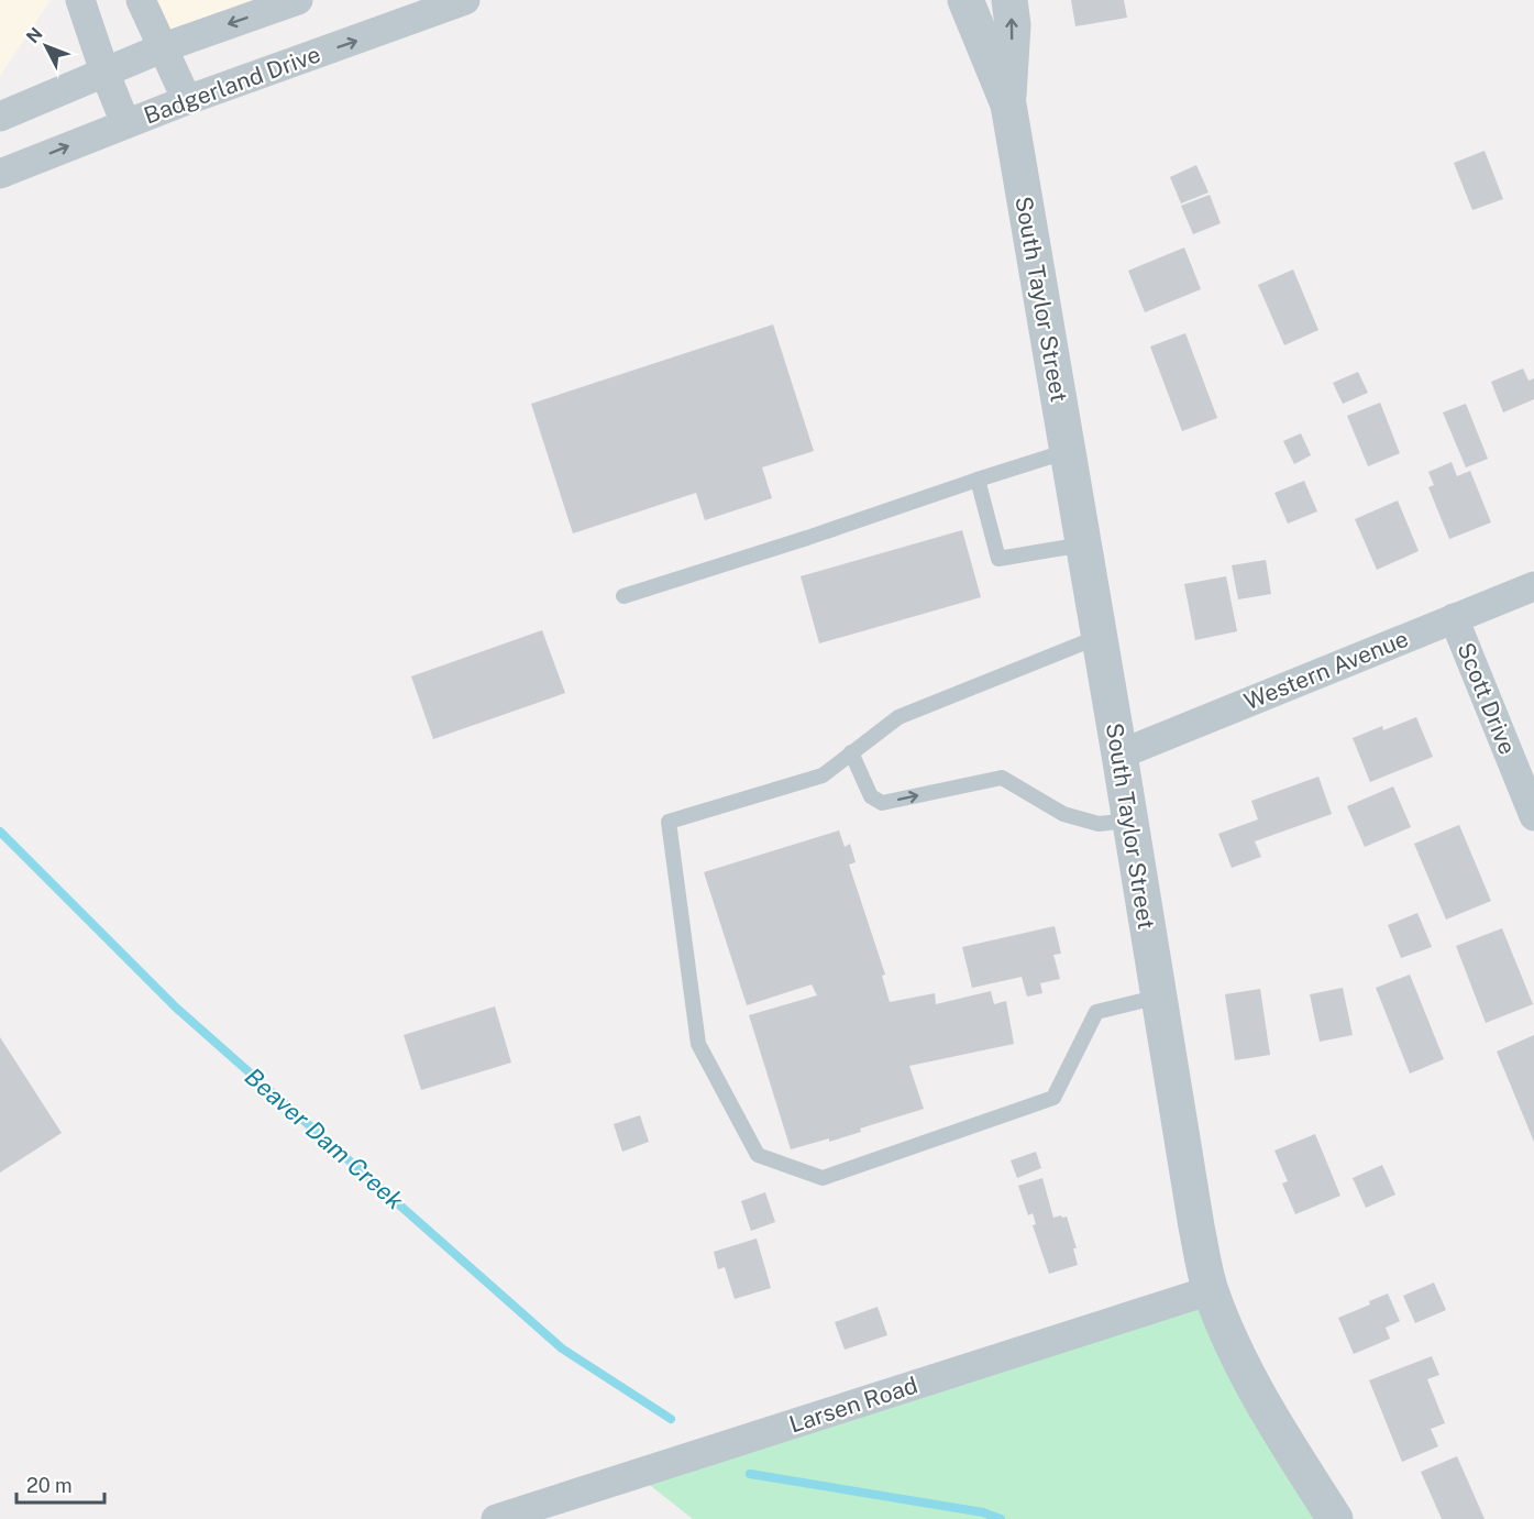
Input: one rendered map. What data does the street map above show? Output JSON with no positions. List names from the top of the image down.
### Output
{
  "streets": {
    "street": [
      "Badgerland Drive",
      "South Taylor Street",
      "Western Avenue",
      "Scott Drive",
      "Larsen Road"
    ]
  },
  "crossings": [
    ["South Taylor Street", "Western Avenue"],
    ["South Taylor Street", "Larsen Road"],
    ["Western Avenue", "Scott Drive"]
  ],
  "water": ["Beaver Dam Creek"],
  "scale_bar": "20 m",
  "north": "top left"
}
